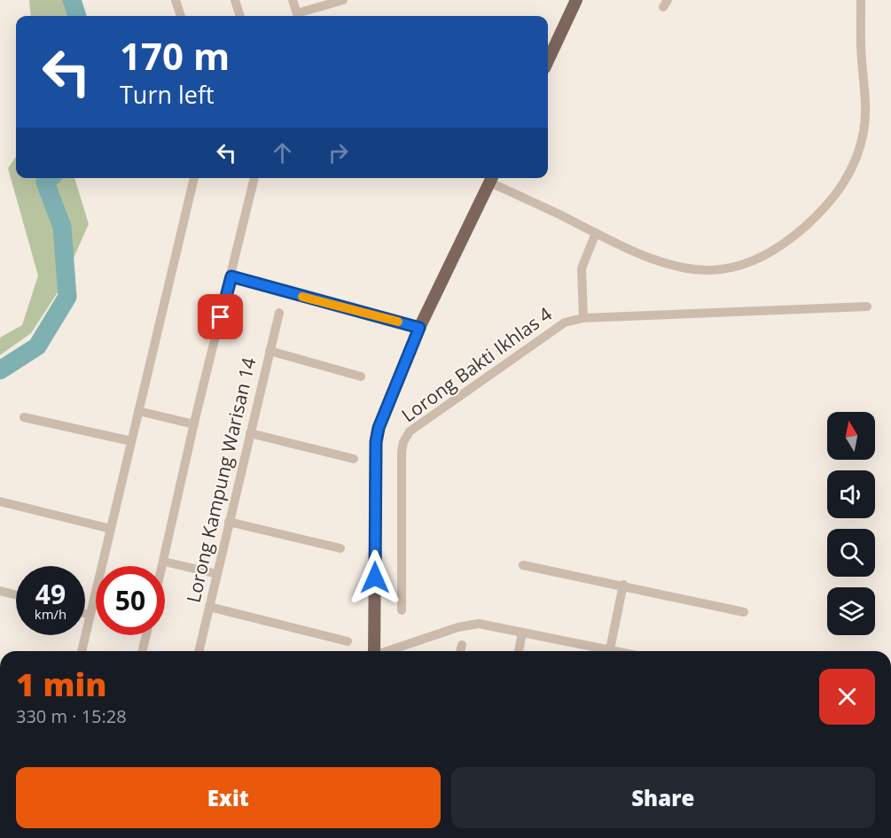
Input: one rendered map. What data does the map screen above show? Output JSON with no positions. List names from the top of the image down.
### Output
{
  "streets": {
    "street": ["Lorong Bakti Ikhlas 4", "Lorong Kampung Warisan 14"]
  },
  "north": "top",
  "page": {
    "turn": ["170 m", "Turn left"],
    "speed": "49 km/h",
    "limit": "50",
    "heading": ["1 min", "330 m · 15:28"],
    "buttons": ["Exit", "Share"]
  }
}
